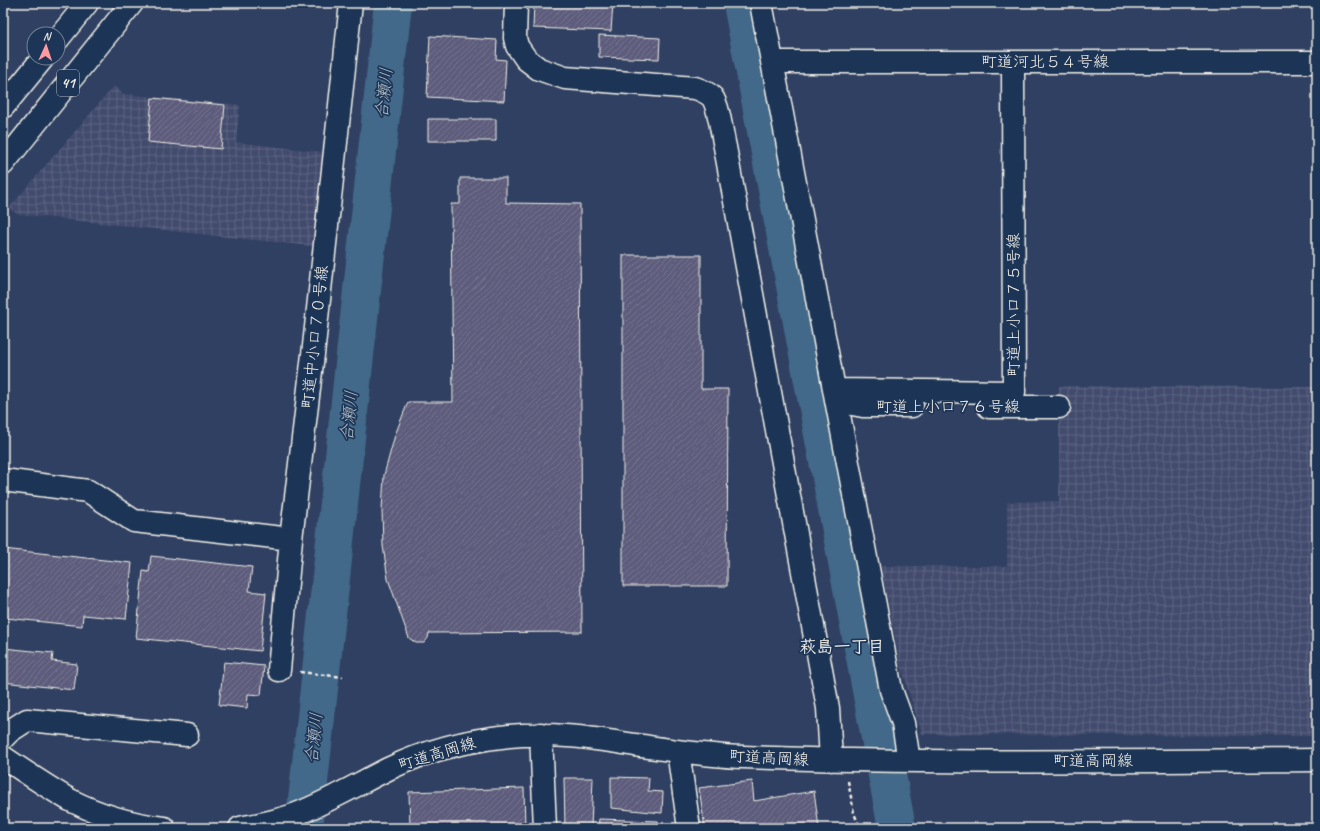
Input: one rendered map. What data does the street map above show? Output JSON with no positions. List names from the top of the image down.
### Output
{
  "streets": {
    "main road": [
      "町道河北５４号線",
      "41",
      "町道上小口７５号線",
      "町道中小口７０号線",
      "町道上小口７６号線",
      "町道高岡線"
    ]
  },
  "crossings": [
    ["町道河北５４号線", "町道上小口７５号線"],
    ["町道上小口７５号線", "町道上小口７６号線"]
  ],
  "districts": ["萩島一丁目"],
  "water": ["合瀬川"],
  "north": "top"
}
